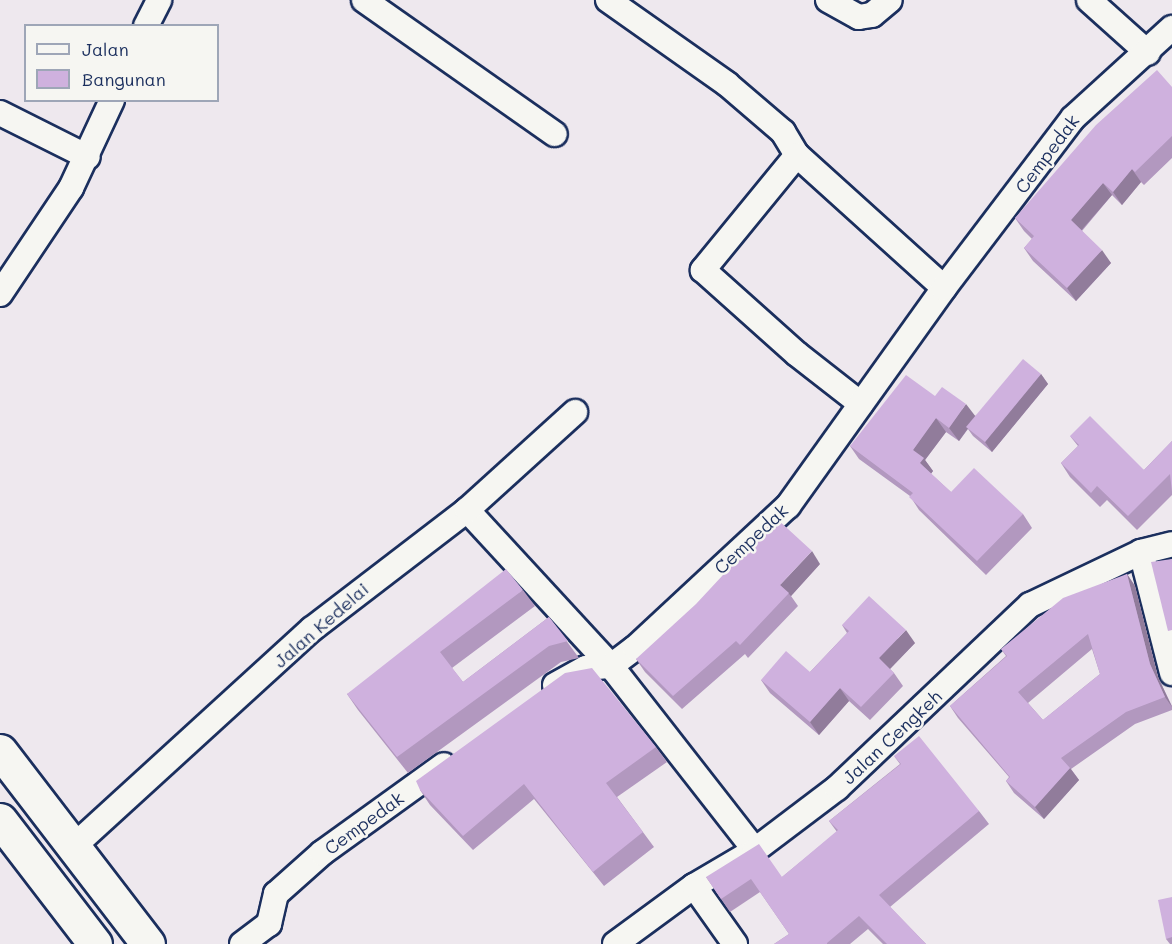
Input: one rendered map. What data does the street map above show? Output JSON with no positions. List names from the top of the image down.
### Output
{
  "streets": {
    "street": ["Cempedak", "Jalan Kedelai", "Jalan Cengkeh"]
  },
  "legend": ["Jalan", "Bangunan"]
}
